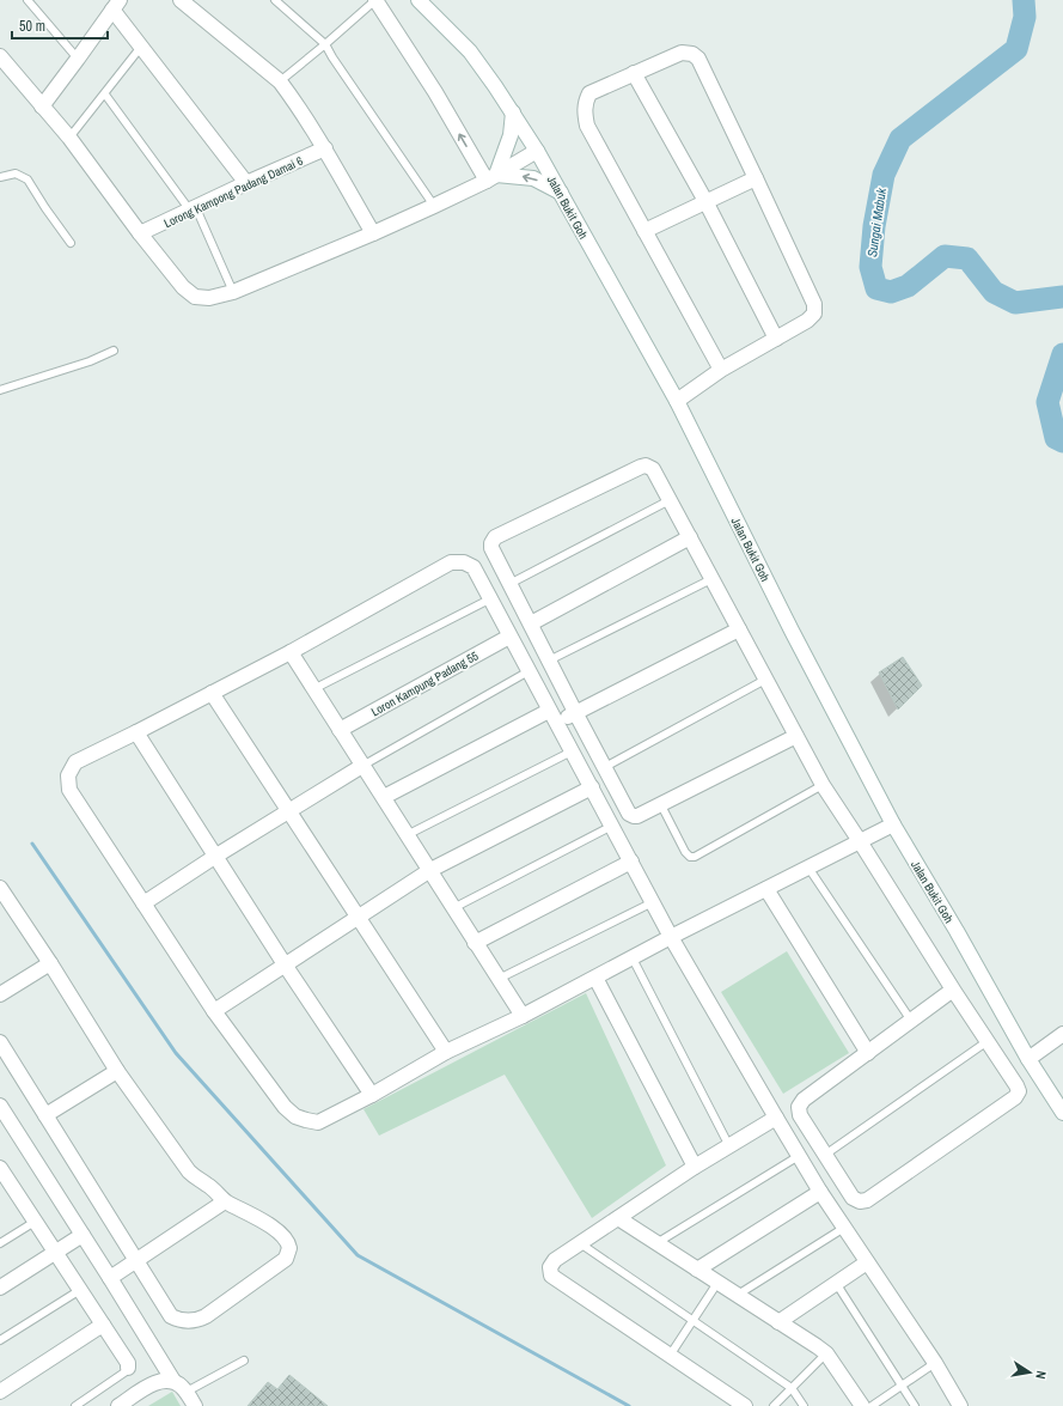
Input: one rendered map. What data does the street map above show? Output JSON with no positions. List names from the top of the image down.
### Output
{
  "streets": {
    "street": ["Lorong Kampong Padang Damai 6", "Jalan Bukit Goh", "Loron Kampung Padang 55"]
  },
  "water": ["Sungai Mabuk"],
  "scale_bar": "50 m",
  "north": "right"
}
